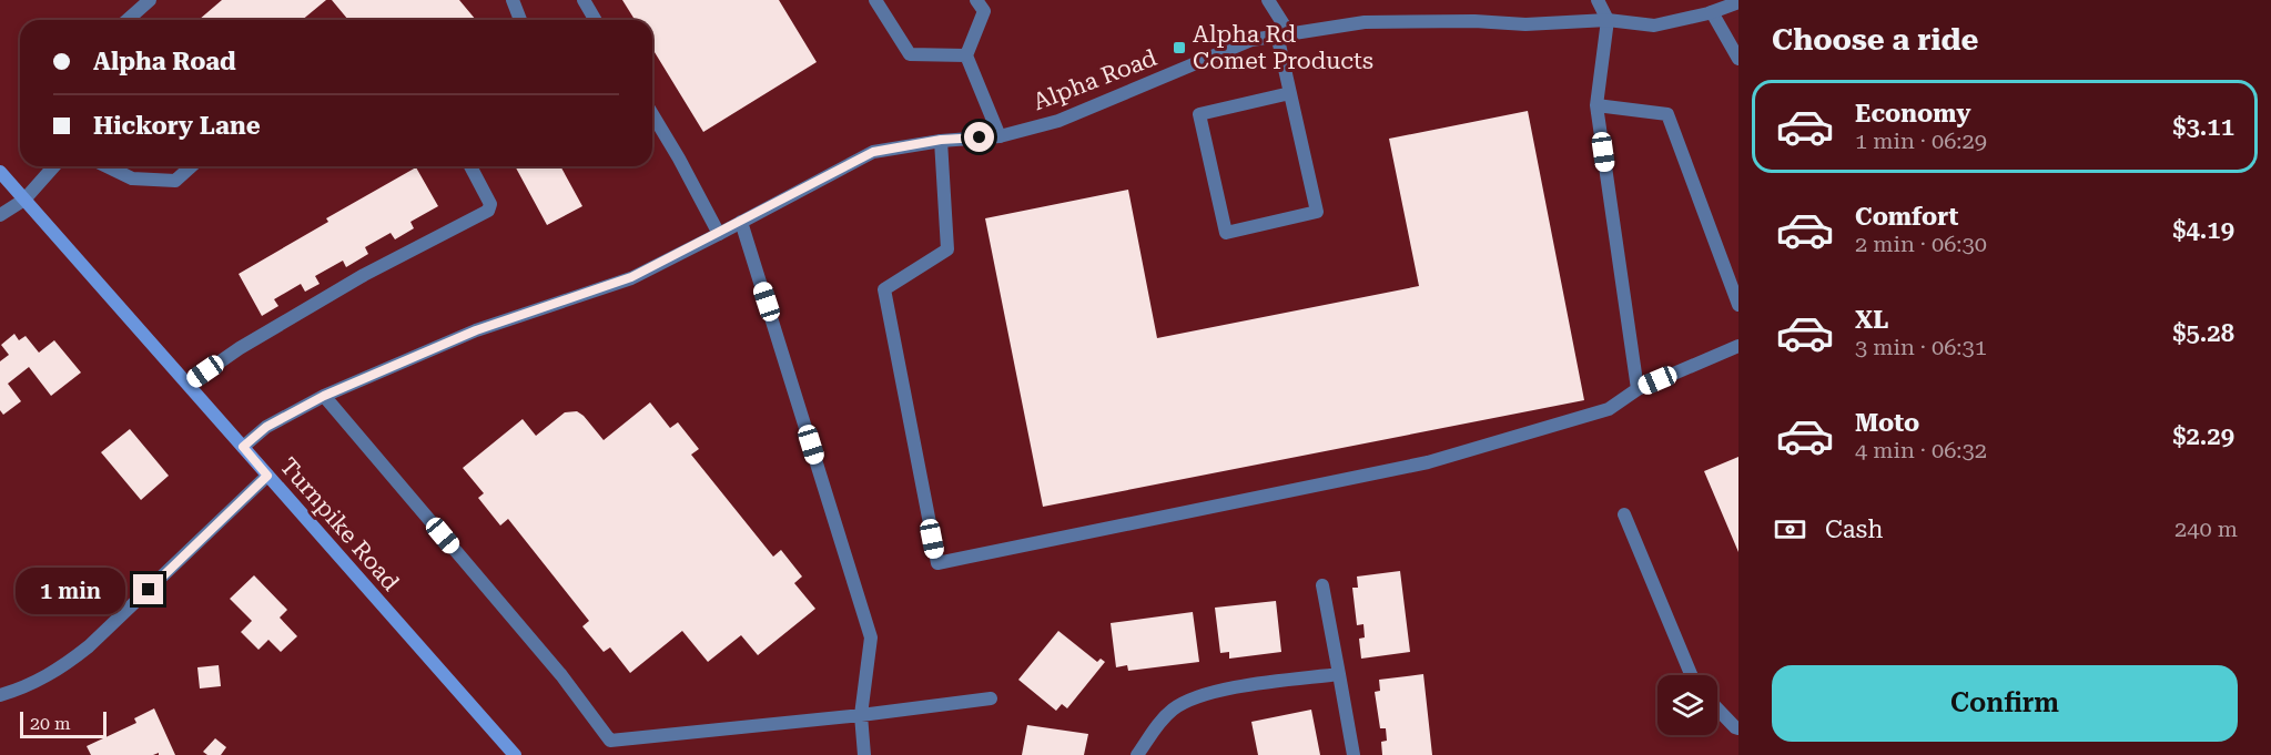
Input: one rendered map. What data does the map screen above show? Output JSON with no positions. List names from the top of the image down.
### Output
{
  "streets": {
    "main road": ["Turnpike Road"],
    "street": ["Alpha Road"]
  },
  "crossings": [
    ["Alpha Road", "Turnpike Road"]
  ],
  "places": {
    "transit": ["Alpha Rd Comet Products"]
  },
  "scale_bar": "20 m",
  "page": {
    "heading": "Choose a ride",
    "banner": ["Alpha Road", "Hickory Lane"],
    "list": [
      {
        "name": "Economy",
        "note": "1 min · 06:29",
        "value": "$3.11"
      },
      {
        "name": "Comfort",
        "note": "2 min · 06:30",
        "value": "$4.19"
      },
      {
        "name": "XL",
        "note": "3 min · 06:31",
        "value": "$5.28"
      },
      {
        "name": "Moto",
        "note": "4 min · 06:32",
        "value": "$2.29"
      }
    ],
    "pay": ["Cash", "240 m"],
    "bubble": "1 min",
    "buttons": "Confirm",
    "scale": "20 m"
  }
}
